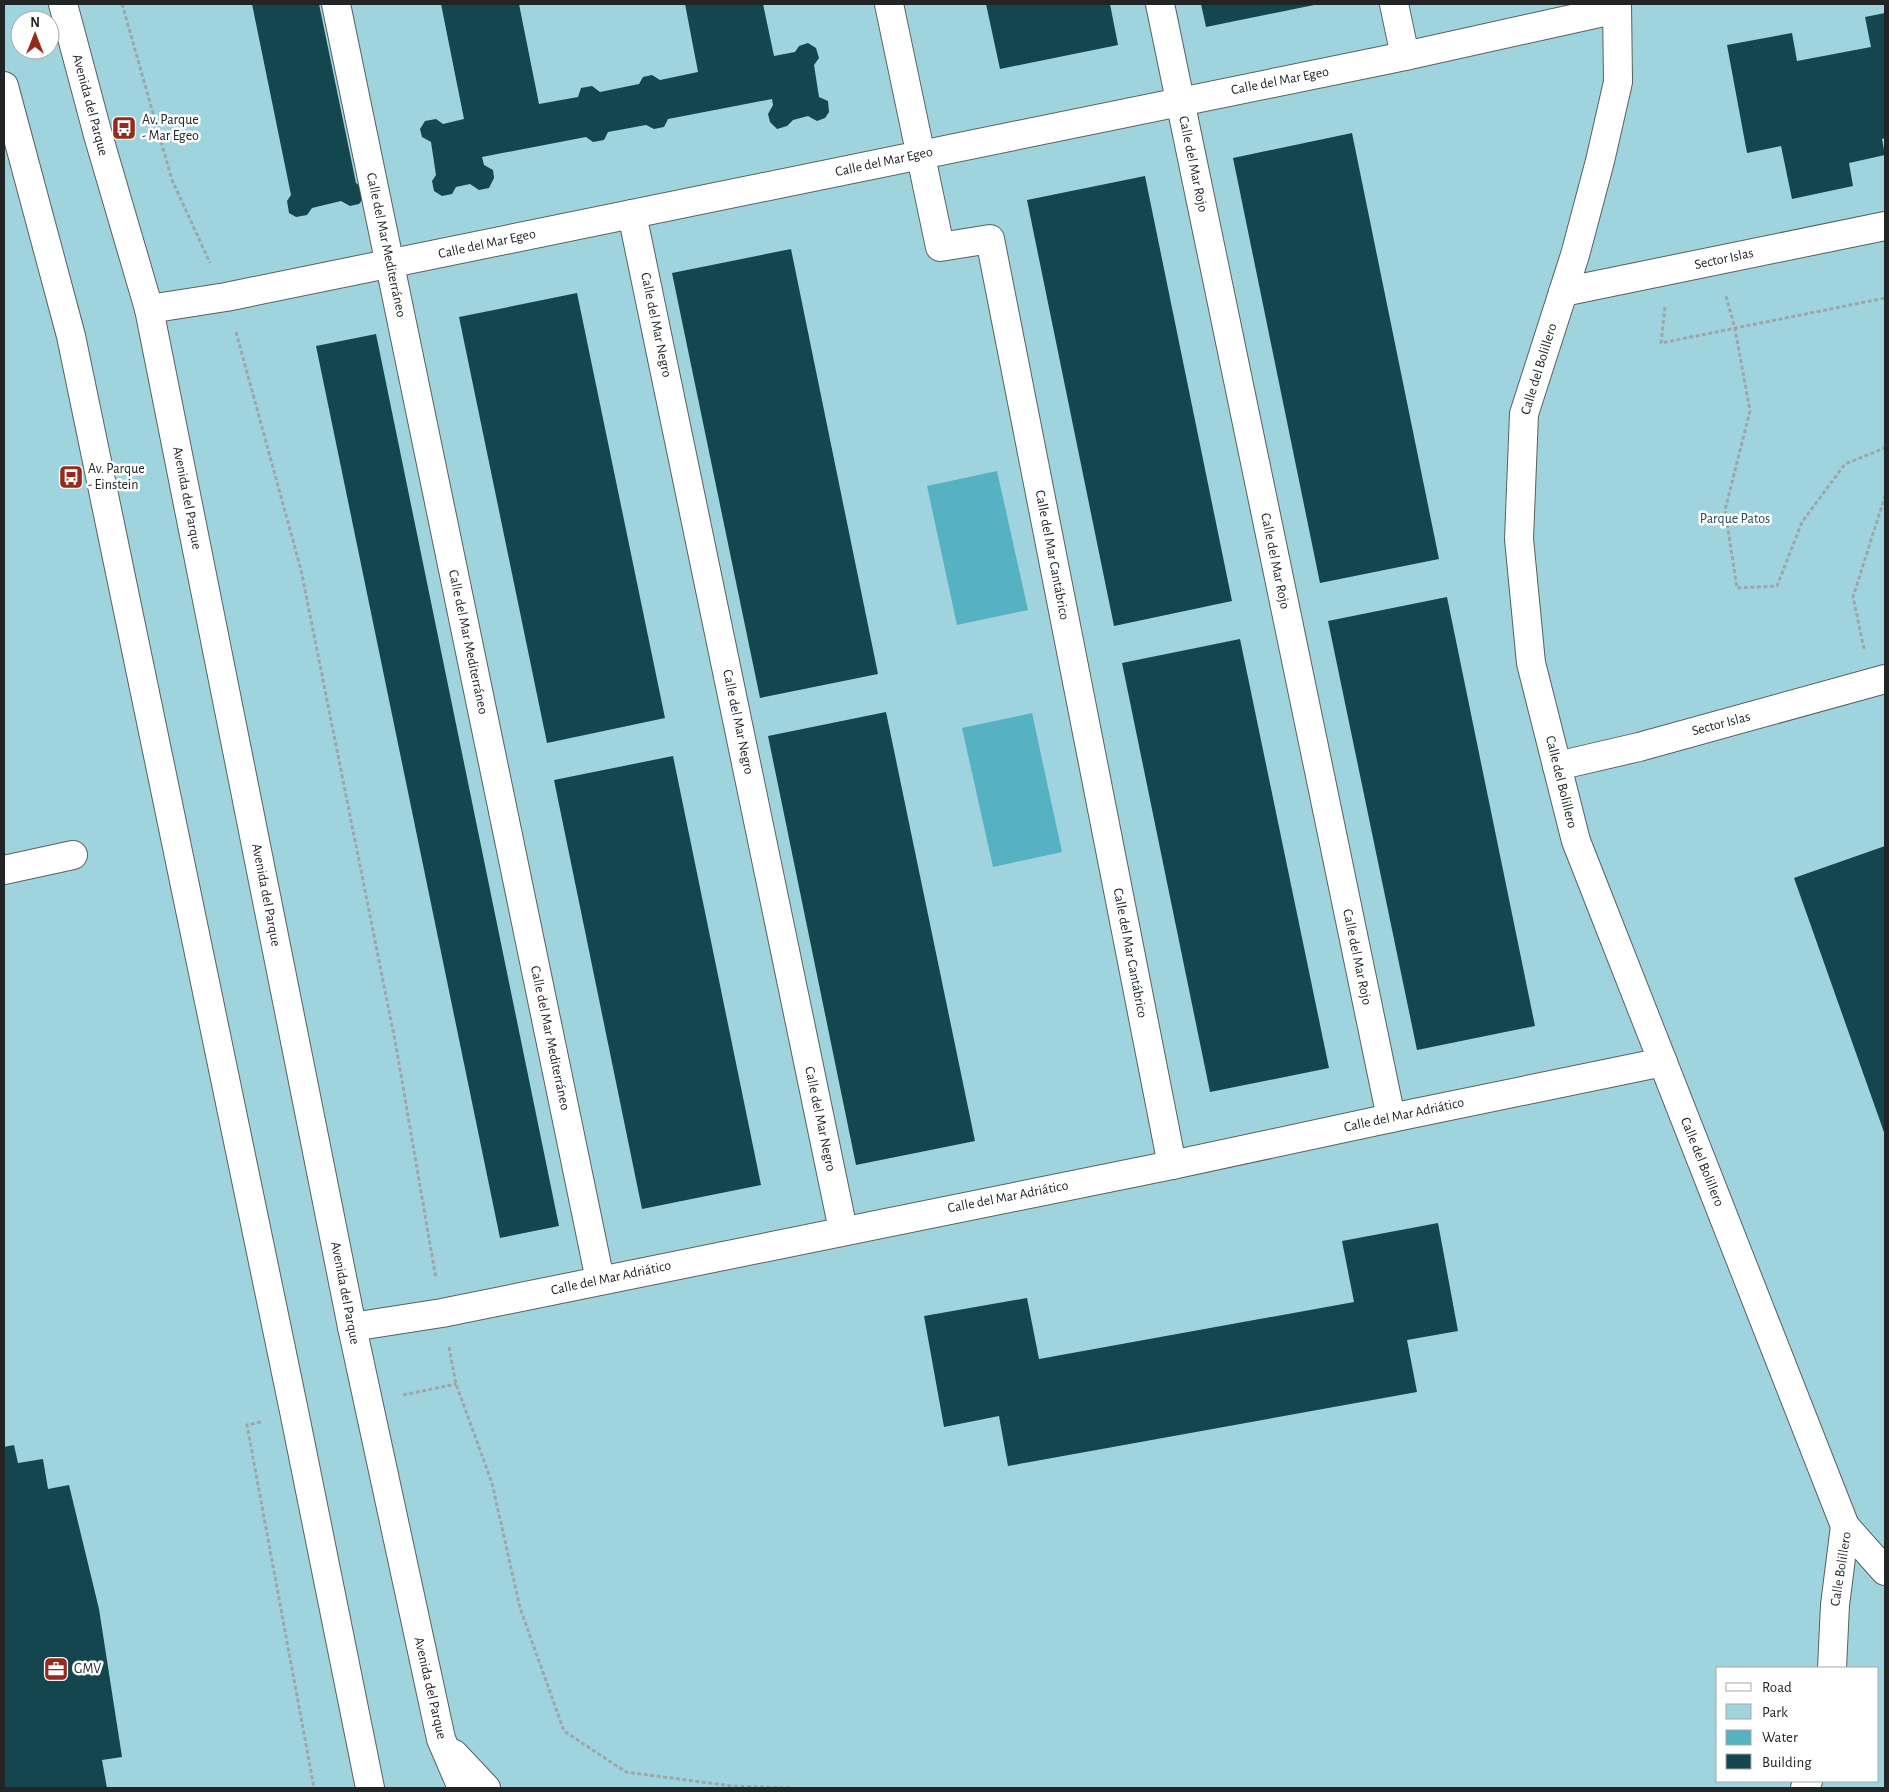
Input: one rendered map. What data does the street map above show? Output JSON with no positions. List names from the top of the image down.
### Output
{
  "streets": {
    "street": [
      "Calle del Mar Egeo",
      "Avenida del Parque",
      "Calle del Mar Rojo",
      "Calle del Mar Mediterráneo",
      "Sector Islas",
      "Calle del Mar Negro",
      "Calle del Bolillero",
      "Calle del Mar Cantábrico",
      "Calle del Mar Adriático",
      "Calle Bolillero"
    ]
  },
  "crossings": [
    ["Calle del Mar Egeo", "Avenida del Parque"],
    ["Calle del Mar Egeo", "Calle del Mar Rojo"],
    ["Calle del Mar Egeo", "Calle del Mar Mediterráneo"],
    ["Calle del Mar Egeo", "Calle del Mar Negro"],
    ["Calle del Mar Egeo", "Calle del Bolillero"],
    ["Calle del Mar Egeo", "Calle del Mar Cantábrico"],
    ["Avenida del Parque", "Calle del Mar Adriático"],
    ["Calle del Mar Rojo", "Calle del Mar Adriático"],
    ["Calle del Mar Mediterráneo", "Calle del Mar Adriático"],
    ["Sector Islas", "Calle del Bolillero"],
    ["Calle del Mar Negro", "Calle del Mar Adriático"],
    ["Calle del Bolillero", "Calle del Mar Adriático"],
    ["Calle del Bolillero", "Calle Bolillero"],
    ["Calle del Mar Cantábrico", "Calle del Mar Adriático"]
  ],
  "parks": ["Parque Patos"],
  "places": {
    "bus stop": ["Av. Parque - Mar Egeo", "Av. Parque - Einstein"],
    "office": ["GMV"]
  },
  "legend": [
    "Road",
    "Park",
    "Water",
    "Building"
  ],
  "north": "top"
}
